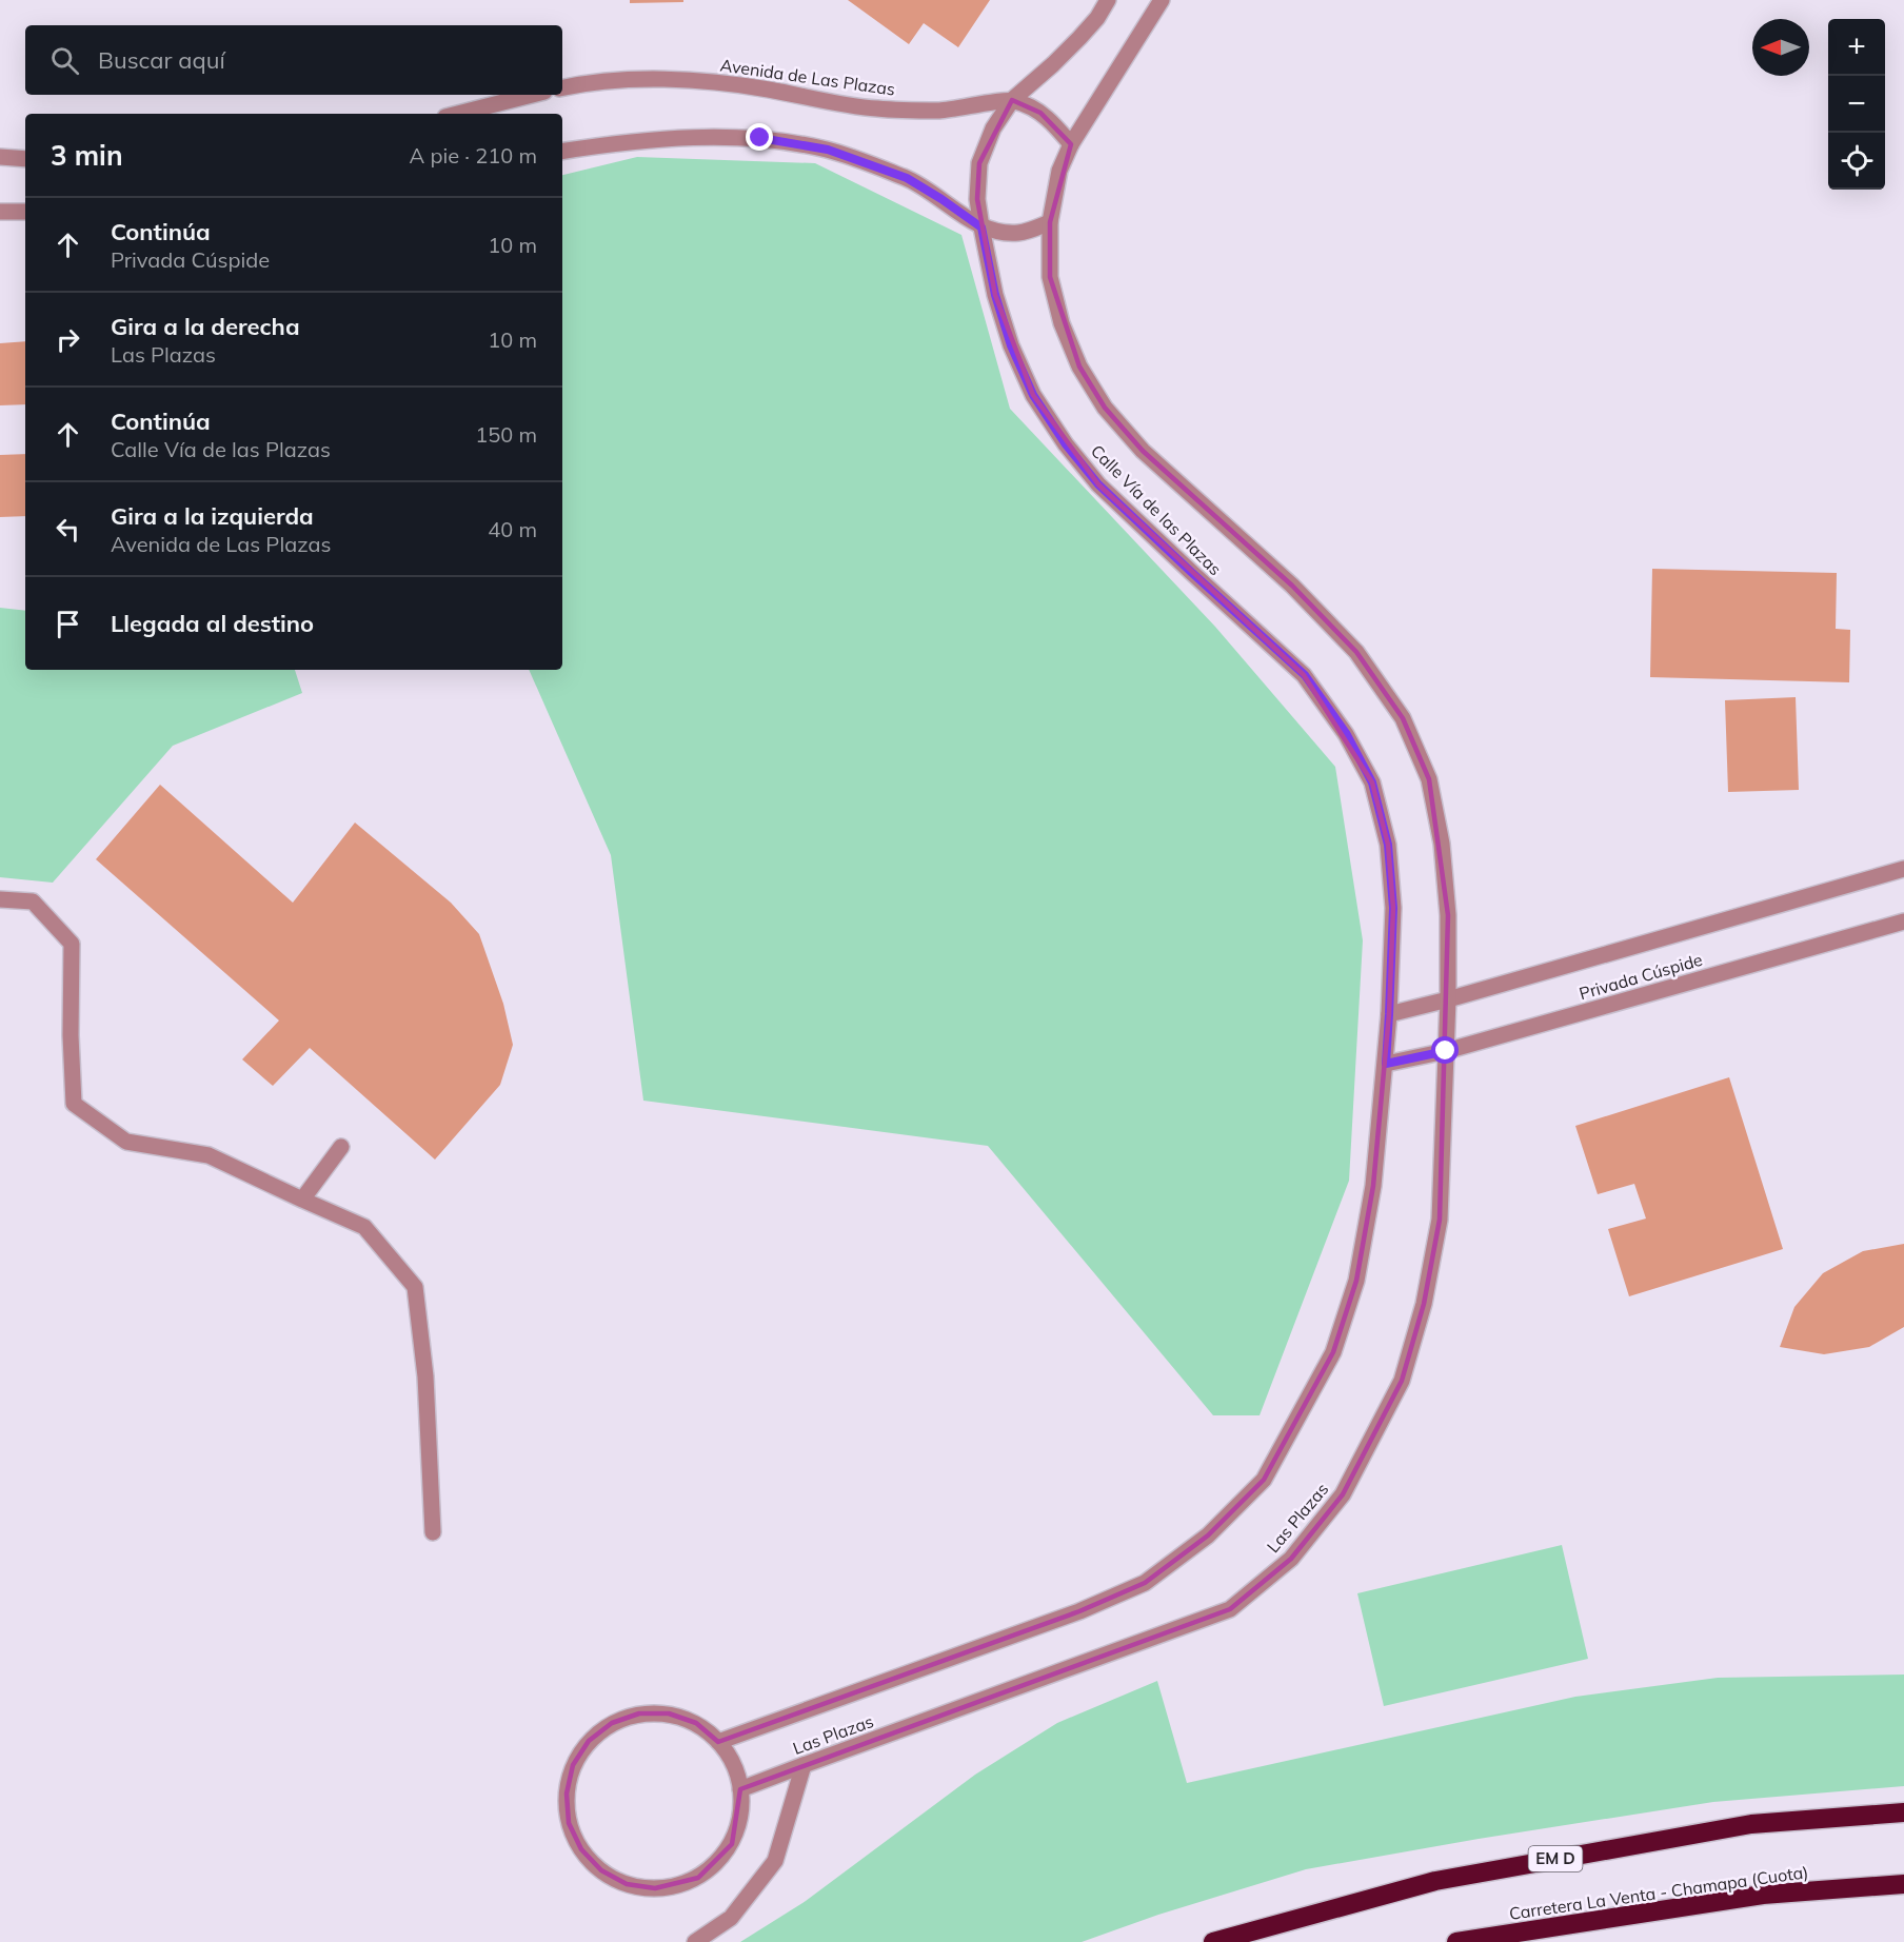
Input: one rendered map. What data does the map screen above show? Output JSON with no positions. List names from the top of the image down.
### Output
{
  "streets": {
    "highway": ["EM D", "Carretera La Venta - Chamapa (Cuota)"],
    "street": [
      "Avenida de Las Plazas",
      "Calle Vía de las Plazas",
      "Privada Cúspide",
      "Las Plazas"
    ]
  },
  "crossings": [
    ["Avenida de Las Plazas", "Calle Vía de las Plazas"],
    ["Calle Vía de las Plazas", "Privada Cúspide"],
    ["Calle Vía de las Plazas", "Las Plazas"],
    ["Privada Cúspide", "Las Plazas"]
  ],
  "north": "left",
  "page": {
    "map_buttons": ["+", "−"],
    "search": "Buscar aquí",
    "heading": ["3 min", "A pie · 210 m"],
    "list": [
      ["Continúa", "Privada Cúspide", "10 m"],
      ["Gira a la derecha", "Las Plazas", "10 m"],
      ["Continúa", "Calle Vía de las Plazas", "150 m"],
      ["Gira a la izquierda", "Avenida de Las Plazas", "40 m"],
      "Llegada al destino"
    ]
  }
}
